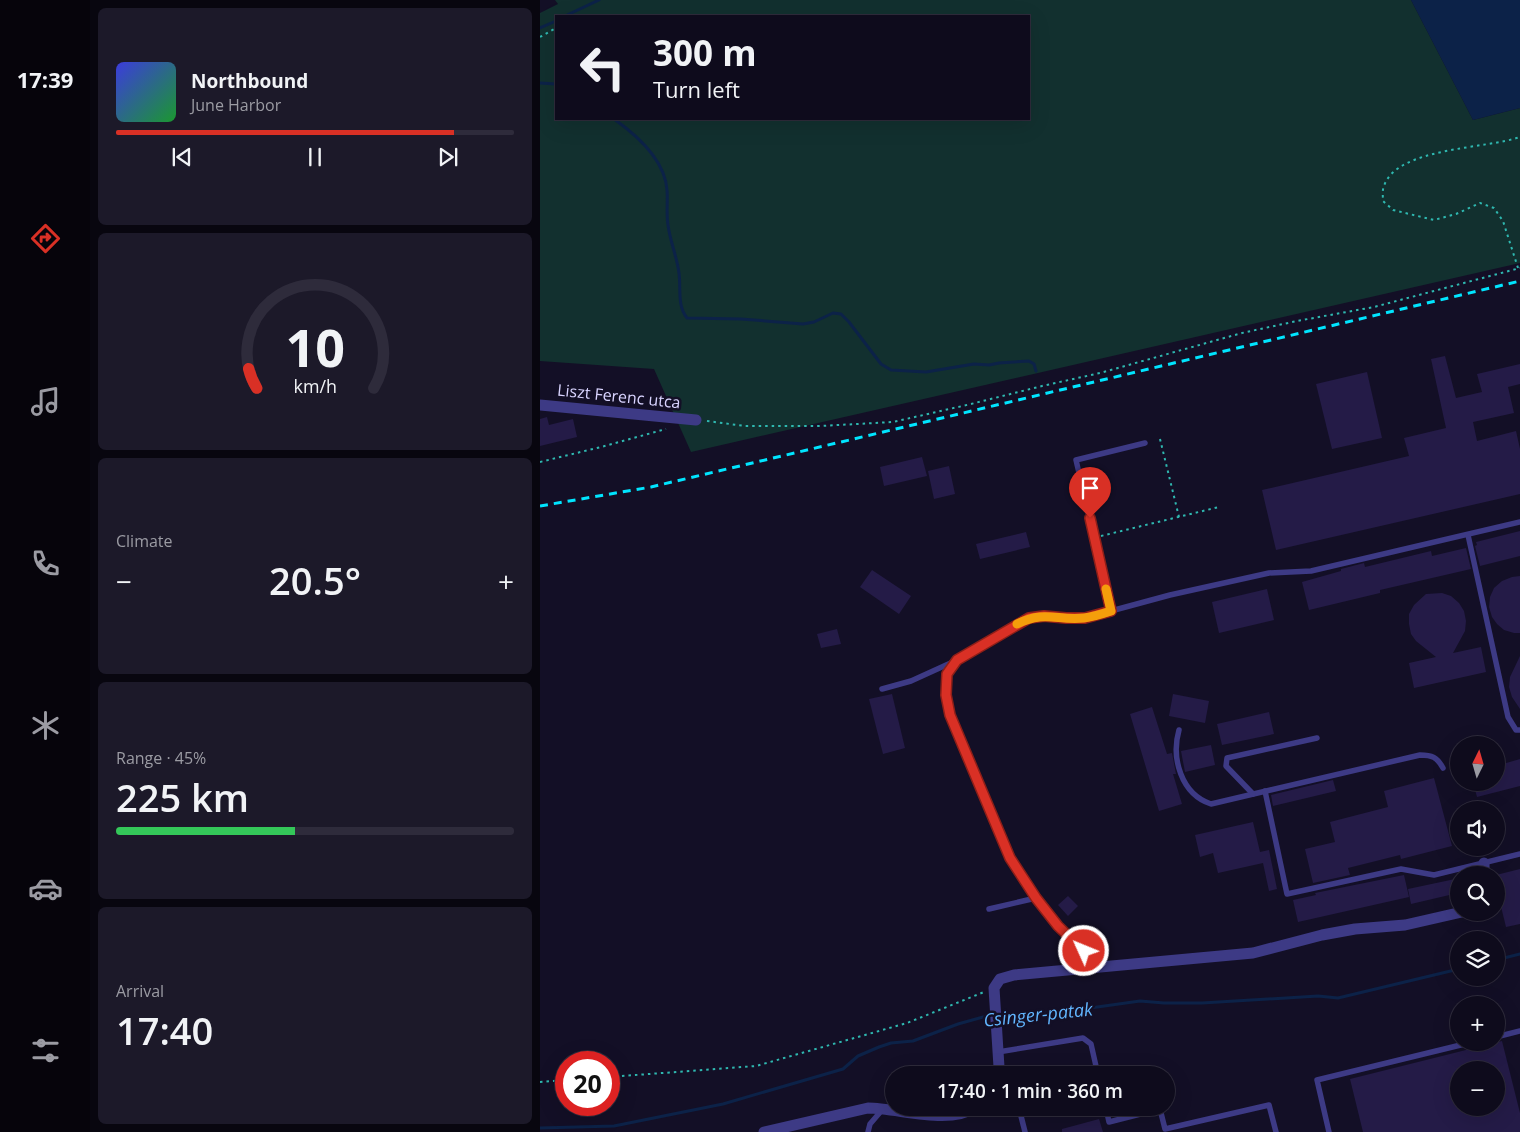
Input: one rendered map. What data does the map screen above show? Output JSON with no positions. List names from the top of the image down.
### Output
{
  "streets": {
    "street": ["Liszt Ferenc utca"]
  },
  "water": ["Csinger-patak"],
  "north": "top",
  "page": {
    "tabs": "17:39",
    "turn": ["300 m", "Turn left"],
    "song": ["Northbound", "June Harbor"],
    "tile": [
      "Climate",
      ["Range · 45%", "225 km"],
      ["Arrival", "17:40"]
    ],
    "heat": ["−", "20.5°", "+"],
    "map_buttons": ["+", "−"],
    "limit": "20",
    "trip": "17:40 · 1 min · 360 m",
    "gauge": ["10", "km/h"]
  }
}
